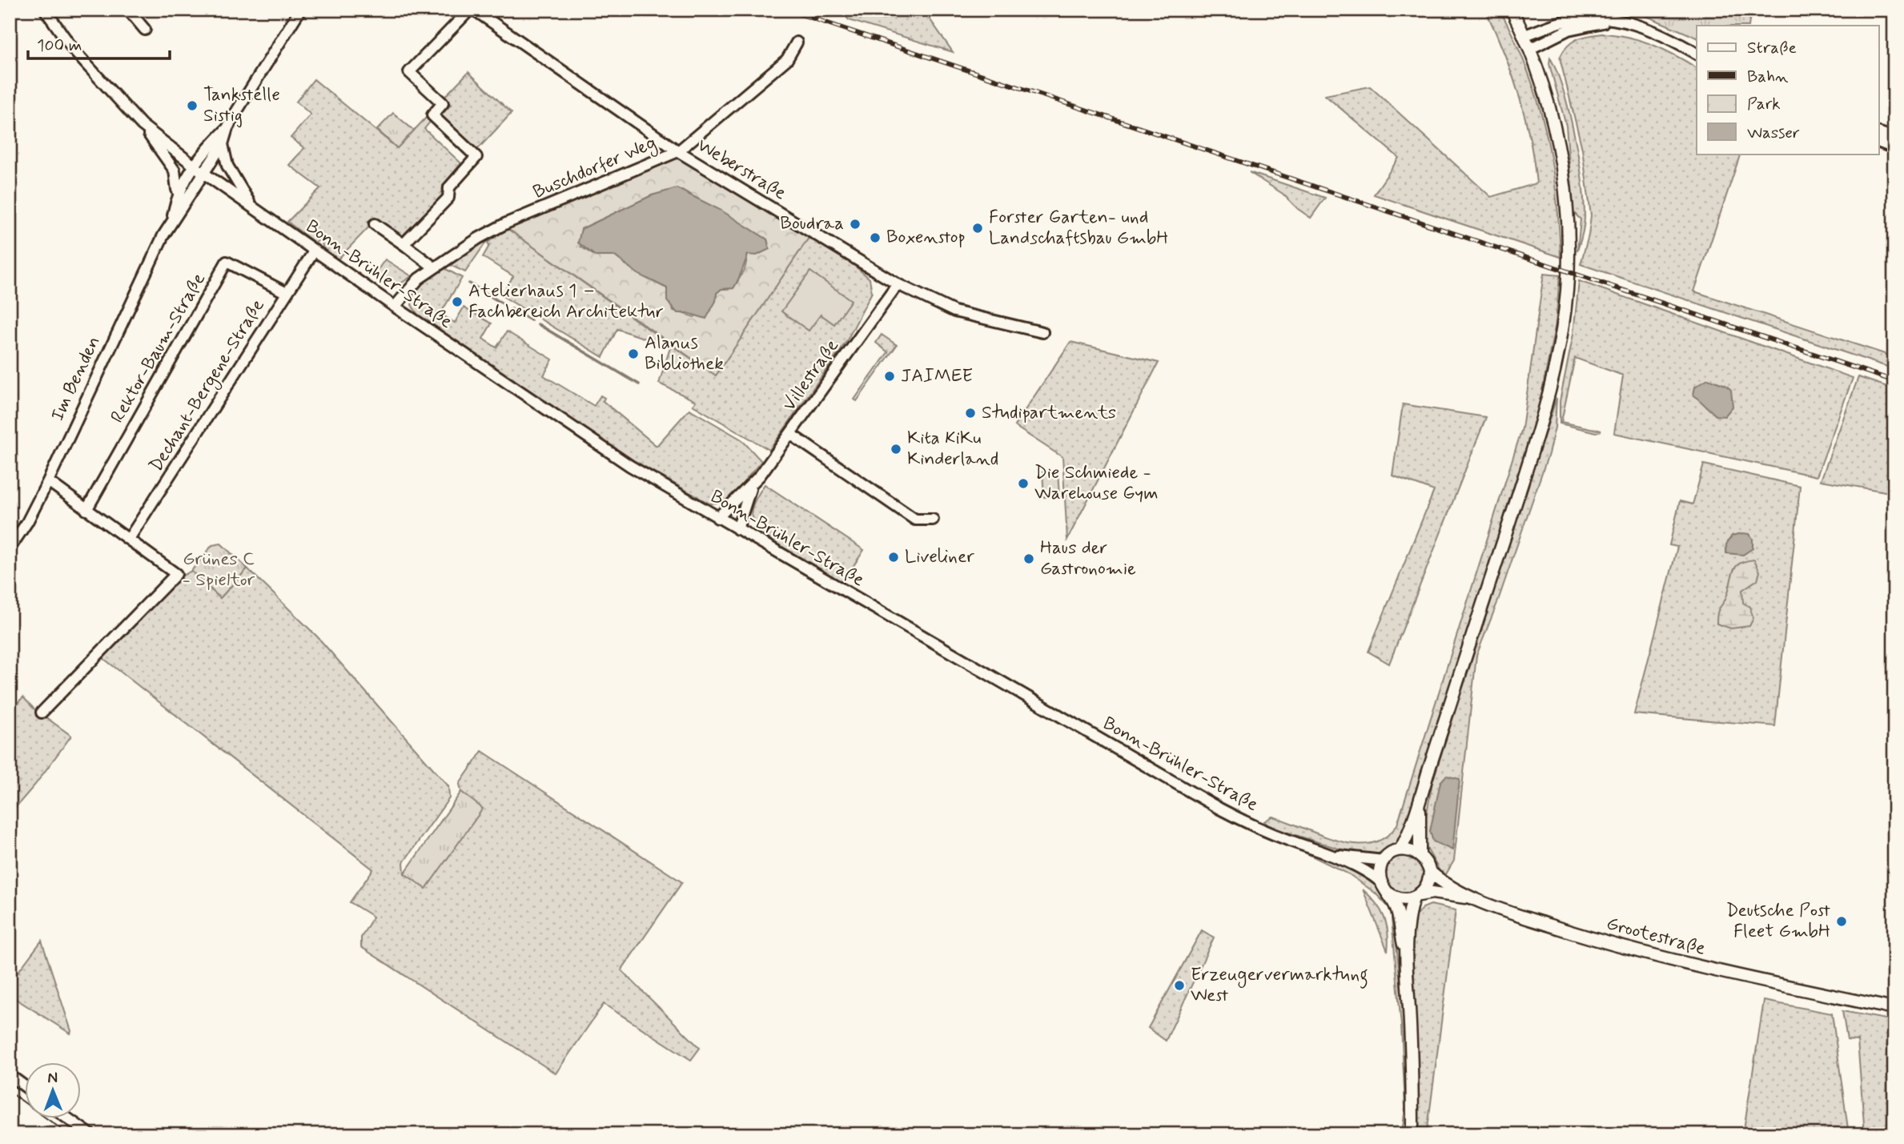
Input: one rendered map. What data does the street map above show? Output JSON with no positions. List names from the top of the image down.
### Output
{
  "streets": {
    "main road": ["Grootestraße"],
    "street": [
      "Buschdorfer Weg",
      "Weberstraße",
      "Bonn-Brühler-Straße",
      "Rektor-Baum-Straße",
      "Villestraße",
      "Im Benden",
      "Dechant-Bergene-Straße"
    ]
  },
  "crossings": [
    ["Buschdorfer Weg", "Weberstraße"],
    ["Buschdorfer Weg", "Bonn-Brühler-Straße"],
    ["Weberstraße", "Villestraße"],
    ["Bonn-Brühler-Straße", "Villestraße"],
    ["Bonn-Brühler-Straße", "Im Benden"],
    ["Bonn-Brühler-Straße", "Dechant-Bergene-Straße"],
    ["Bonn-Brühler-Straße", "Grootestraße"],
    ["Rektor-Baum-Straße", "Dechant-Bergene-Straße"]
  ],
  "parks": ["Grünes C - Spieltor"],
  "places": [
    "Tankstelle Sistig",
    "Boudraa",
    "Forster Garten- und Landschaftsbau GmbH",
    "Boxenstop",
    "Atelierhaus 1 – Fachbereich Architektur",
    "Alanus Bibliothek",
    "JAIMEE",
    "Studipartments",
    "Kita KiKu Kinderland",
    "Die Schmiede - Warehouse Gym",
    "Liveliner",
    "Haus der Gastronomie",
    "Deutsche Post Fleet GmbH",
    "Erzeugervermarktung West"
  ],
  "legend": [
    "Straße",
    "Bahn",
    "Park",
    "Wasser"
  ],
  "scale_bar": "100 m",
  "north": "top"
}
